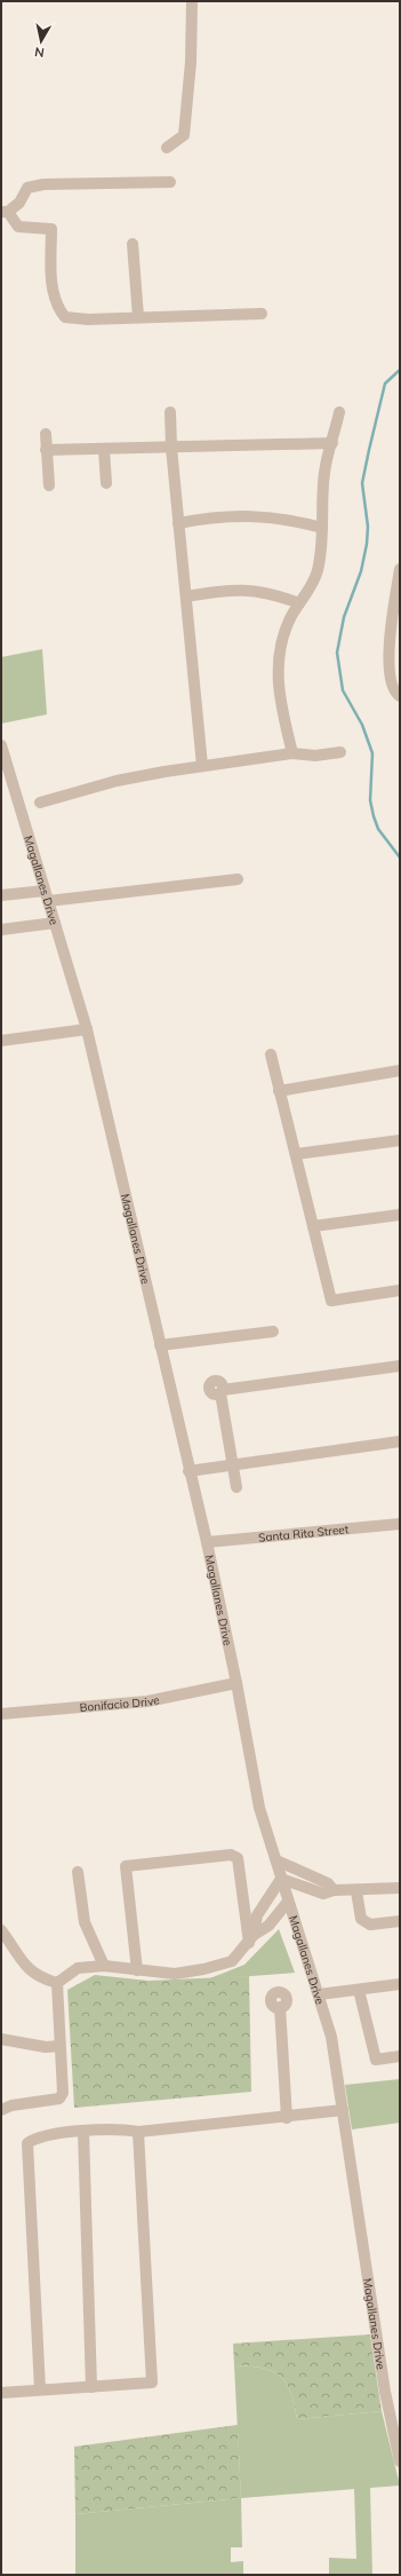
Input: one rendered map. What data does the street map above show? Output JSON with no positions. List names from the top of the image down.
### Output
{
  "streets": {
    "street": ["Magallanes Drive", "Santa Rita Street", "Bonifacio Drive"]
  },
  "crossings": [
    ["Magallanes Drive", "Santa Rita Street"],
    ["Magallanes Drive", "Bonifacio Drive"]
  ],
  "north": "bottom"
}
